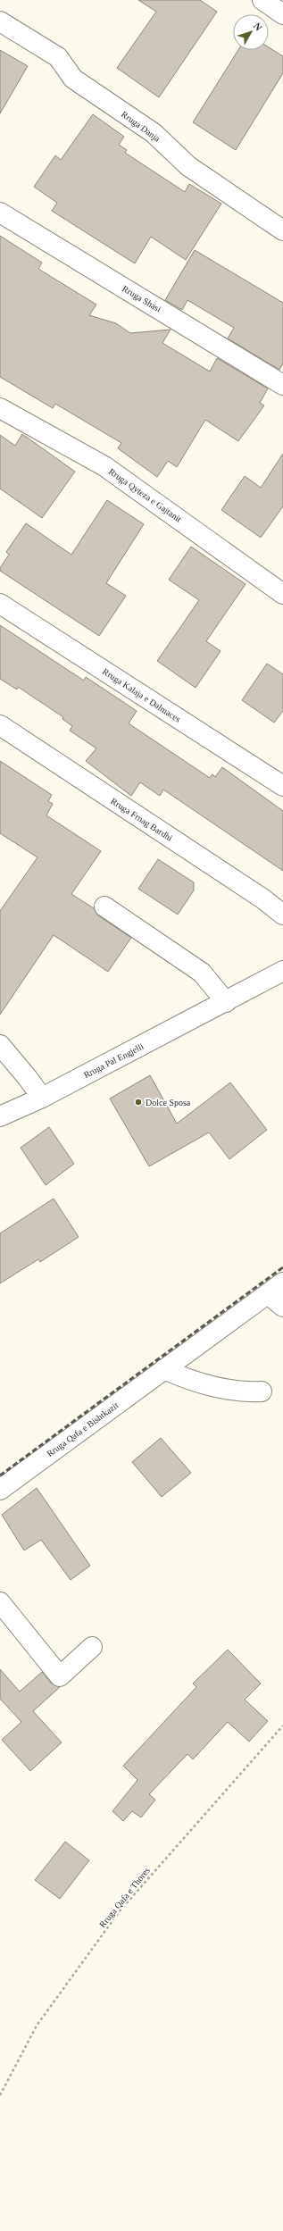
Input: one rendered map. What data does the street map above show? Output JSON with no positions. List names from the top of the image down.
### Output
{
  "streets": {
    "street": [
      "Rruga Danja",
      "Rruga Shasi",
      "Rruga Qyteza e Gajtanit",
      "Rruga Kalaja e Dalmaces",
      "Rruga Frnag Bardhi",
      "Rruga Pal Engjelli",
      "Rruga Qafa e Bishtkazit"
    ],
    "path": ["Rruga Qafa e Thores"]
  },
  "places": ["Dolce Sposa"],
  "north": "top right"
}
